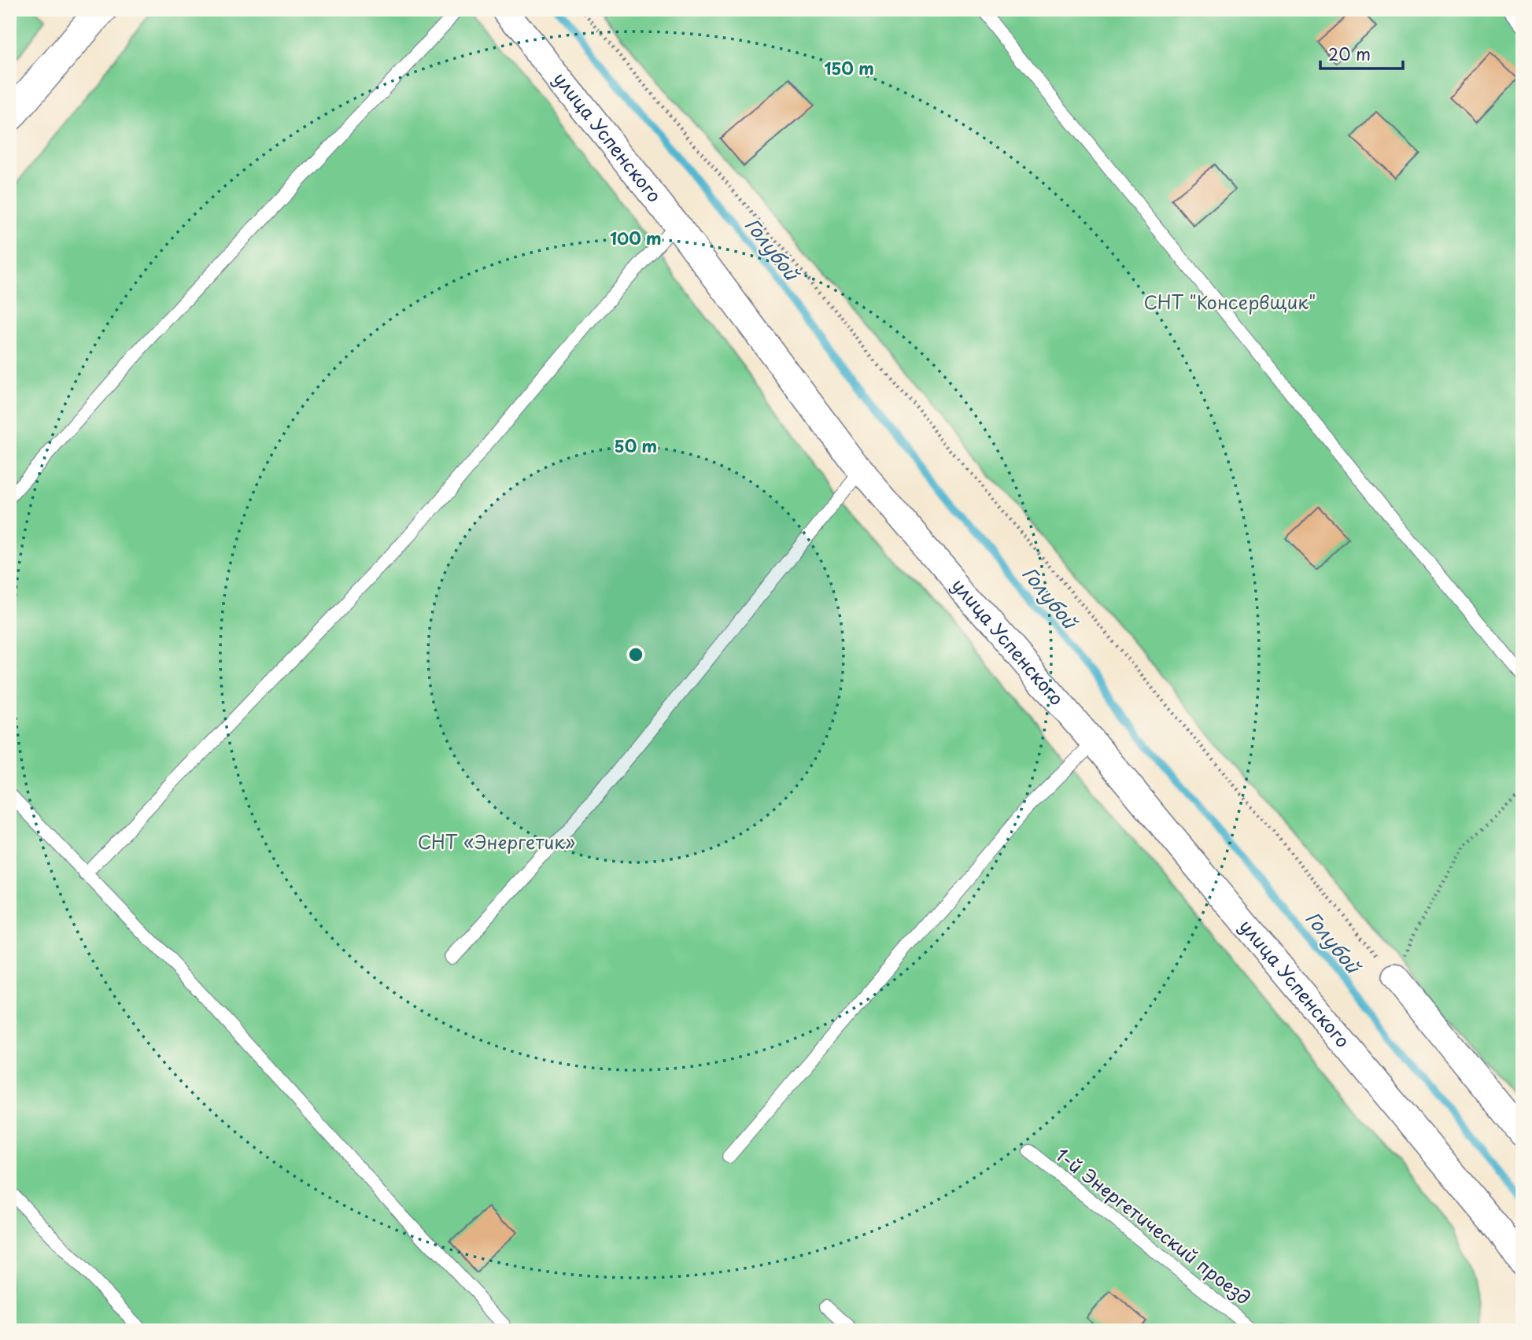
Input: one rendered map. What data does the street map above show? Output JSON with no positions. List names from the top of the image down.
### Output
{
  "streets": {
    "street": ["улица Успенского"],
    "lane": ["1-й Энергетический проезд"]
  },
  "water": ["Голубой"],
  "parks": ["СНТ \"Консервщик\"", "СНТ «Энергетик»"],
  "scale_bar": "20 m",
  "rings": ["150 m", "100 m", "50 m"]
}
